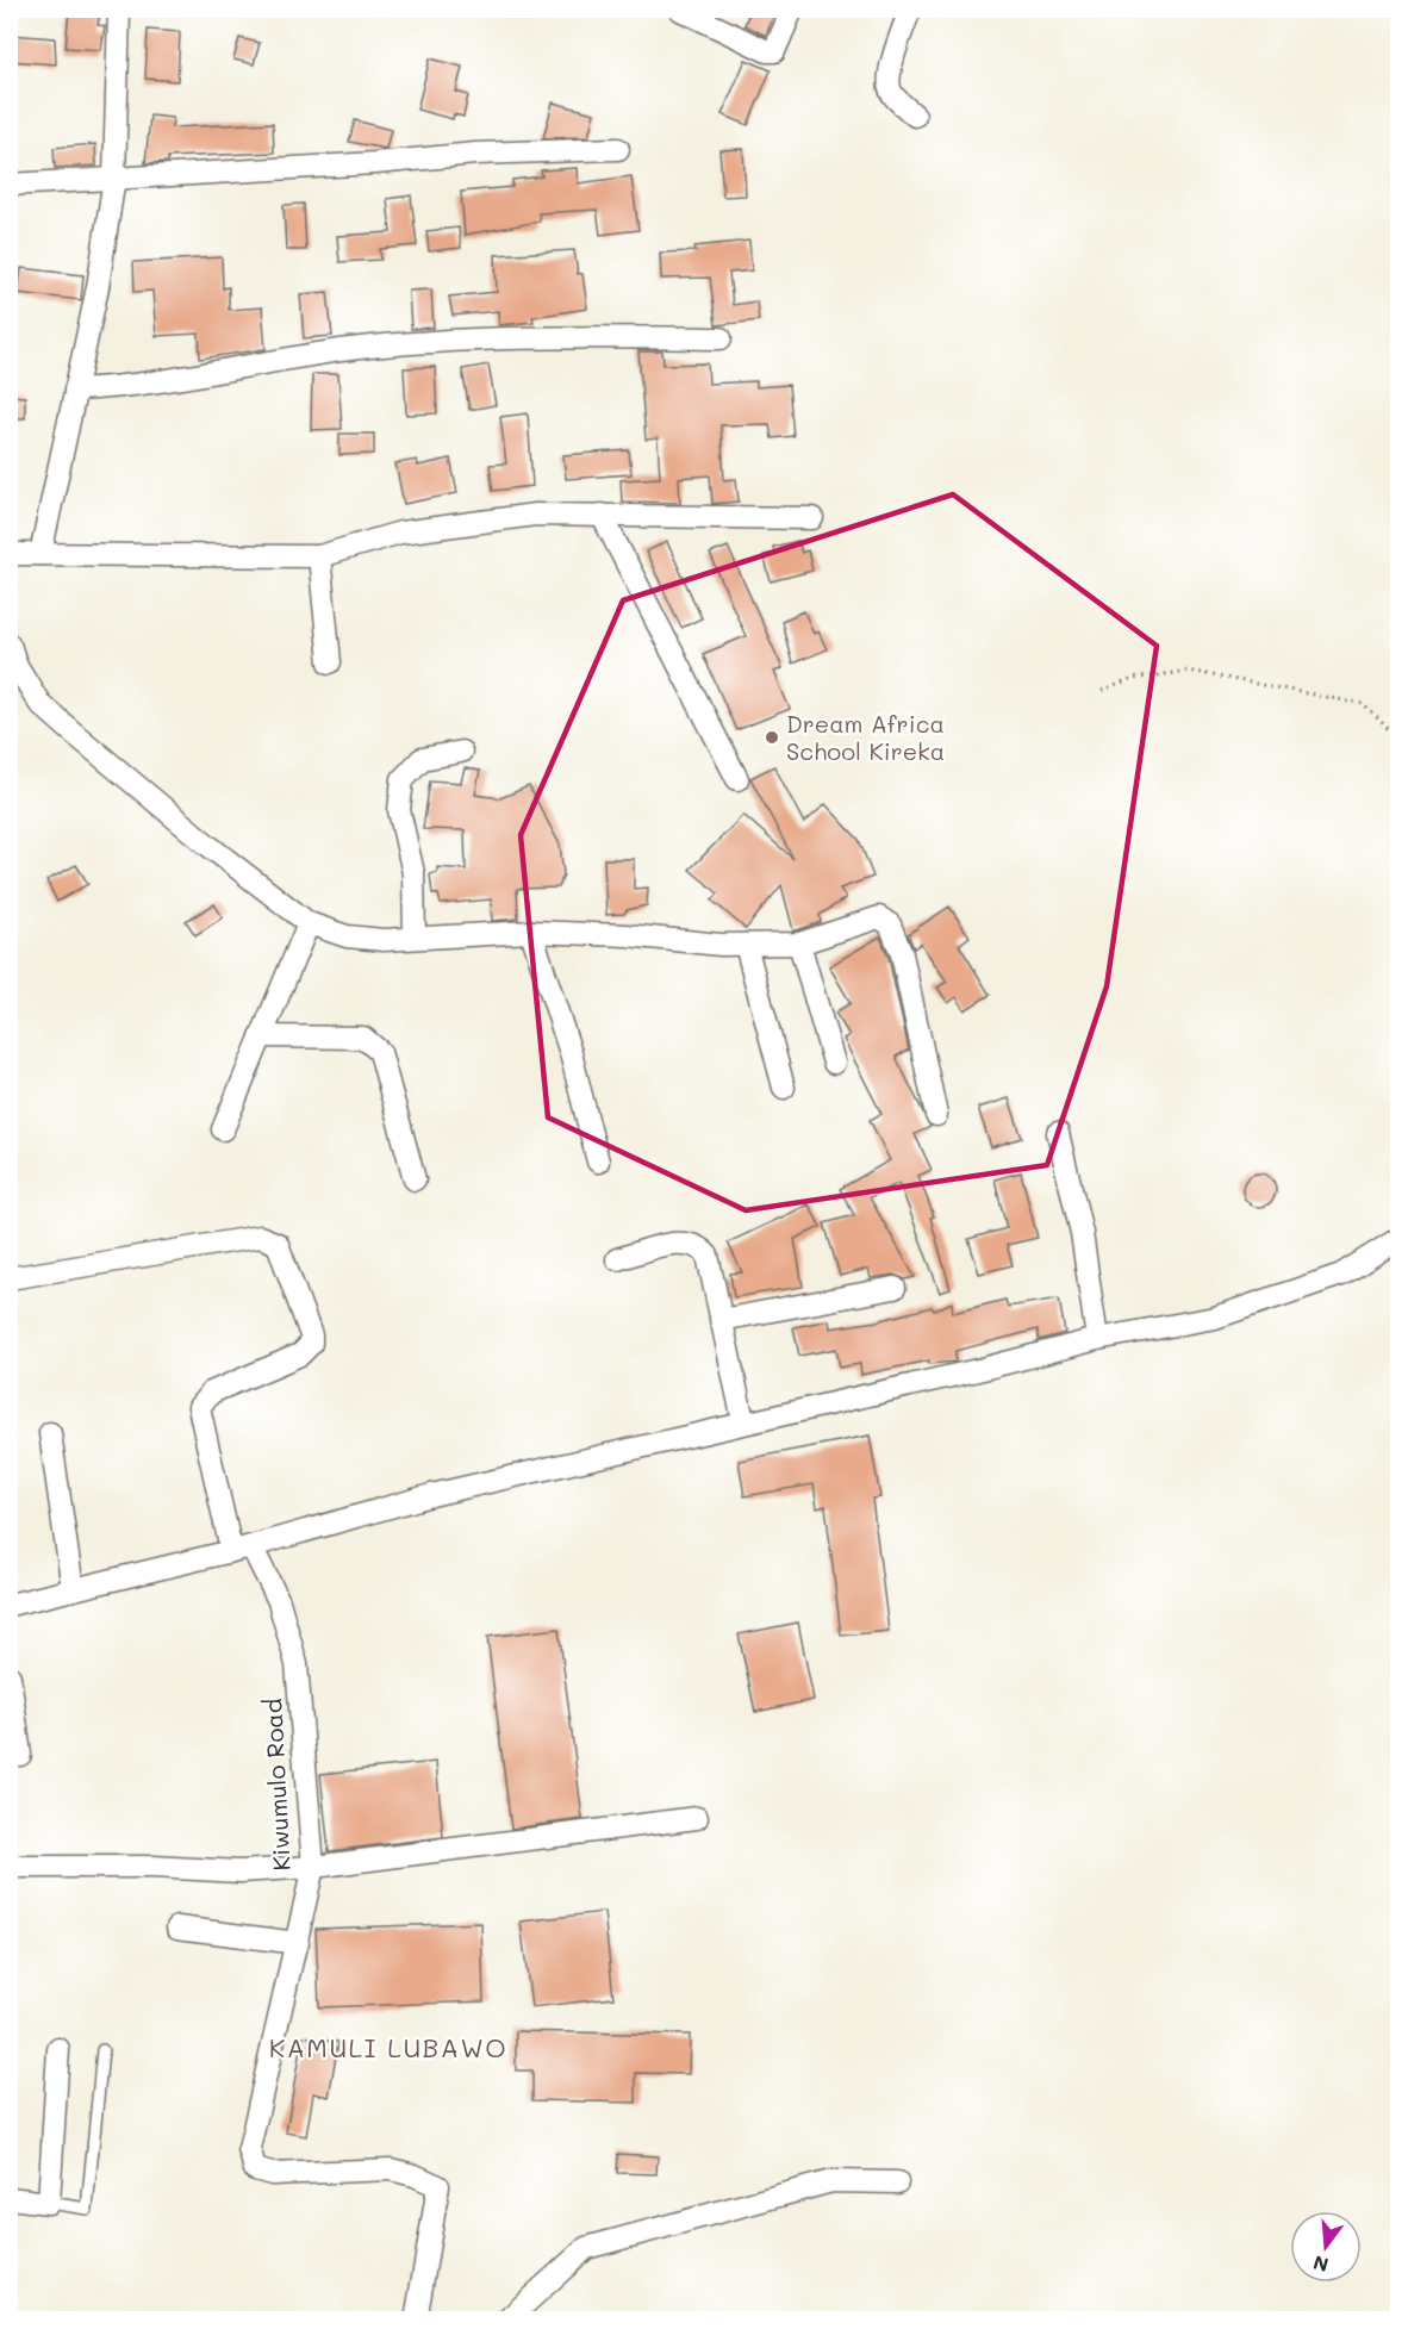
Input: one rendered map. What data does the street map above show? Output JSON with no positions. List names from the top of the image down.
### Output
{
  "streets": {
    "street": ["Kiwumulo Road"]
  },
  "districts": ["KAMULI LUBAWO"],
  "places": ["Dream Africa School Kireka"],
  "north": "bottom"
}
